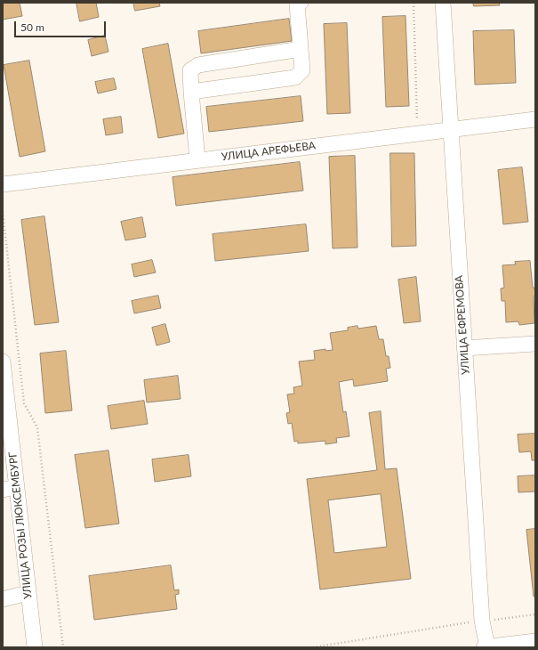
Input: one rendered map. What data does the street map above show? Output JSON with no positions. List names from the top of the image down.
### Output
{
  "streets": {
    "street": ["УЛИЦА АРЕФЬЕВА", "УЛИЦА ЕФРЕМОВА", "УЛИЦА РОЗЫ ЛЮКСЕМБУРГ"]
  },
  "crossings": [
    ["УЛИЦА АРЕФЬЕВА", "УЛИЦА ЕФРЕМОВА"]
  ],
  "scale_bar": "50 m"
}
